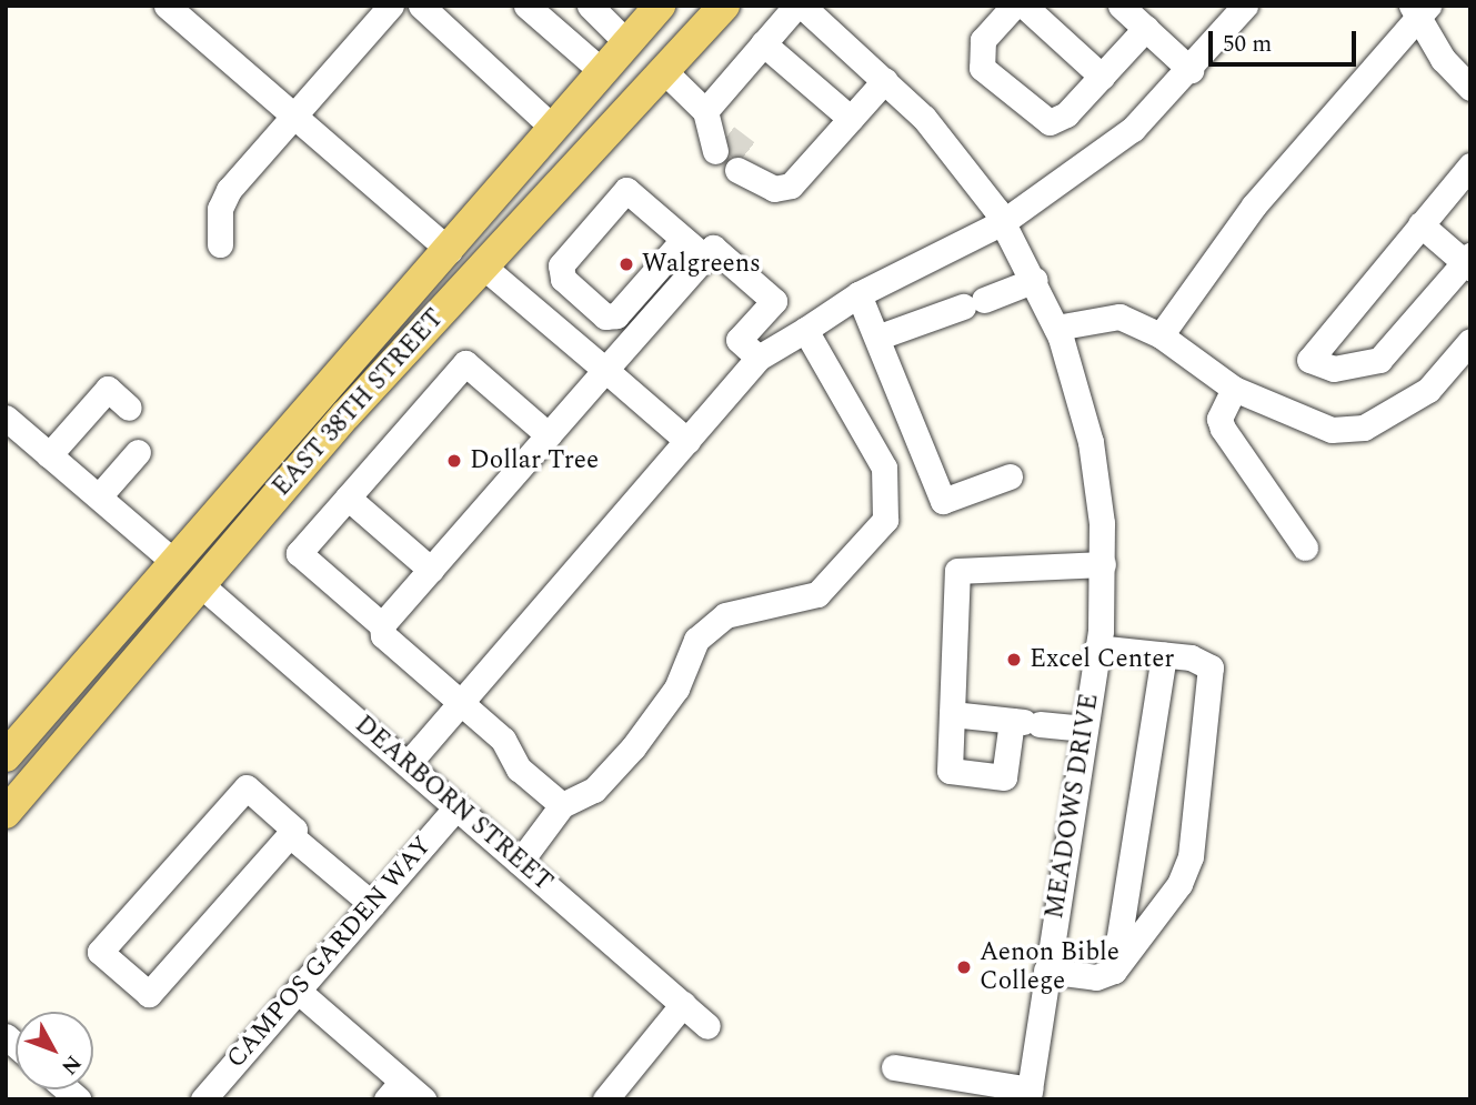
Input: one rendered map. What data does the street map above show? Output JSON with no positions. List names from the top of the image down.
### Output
{
  "streets": {
    "main road": ["EAST 38TH STREET"],
    "street": ["DEARBORN STREET", "MEADOWS DRIVE", "CAMPOS GARDEN WAY"]
  },
  "crossings": [
    ["EAST 38TH STREET", "DEARBORN STREET"],
    ["DEARBORN STREET", "CAMPOS GARDEN WAY"]
  ],
  "places": [
    "Walgreens",
    "Dollar Tree",
    "Excel Center",
    "Aenon Bible College"
  ],
  "scale_bar": "50 m",
  "north": "bottom right"
}
